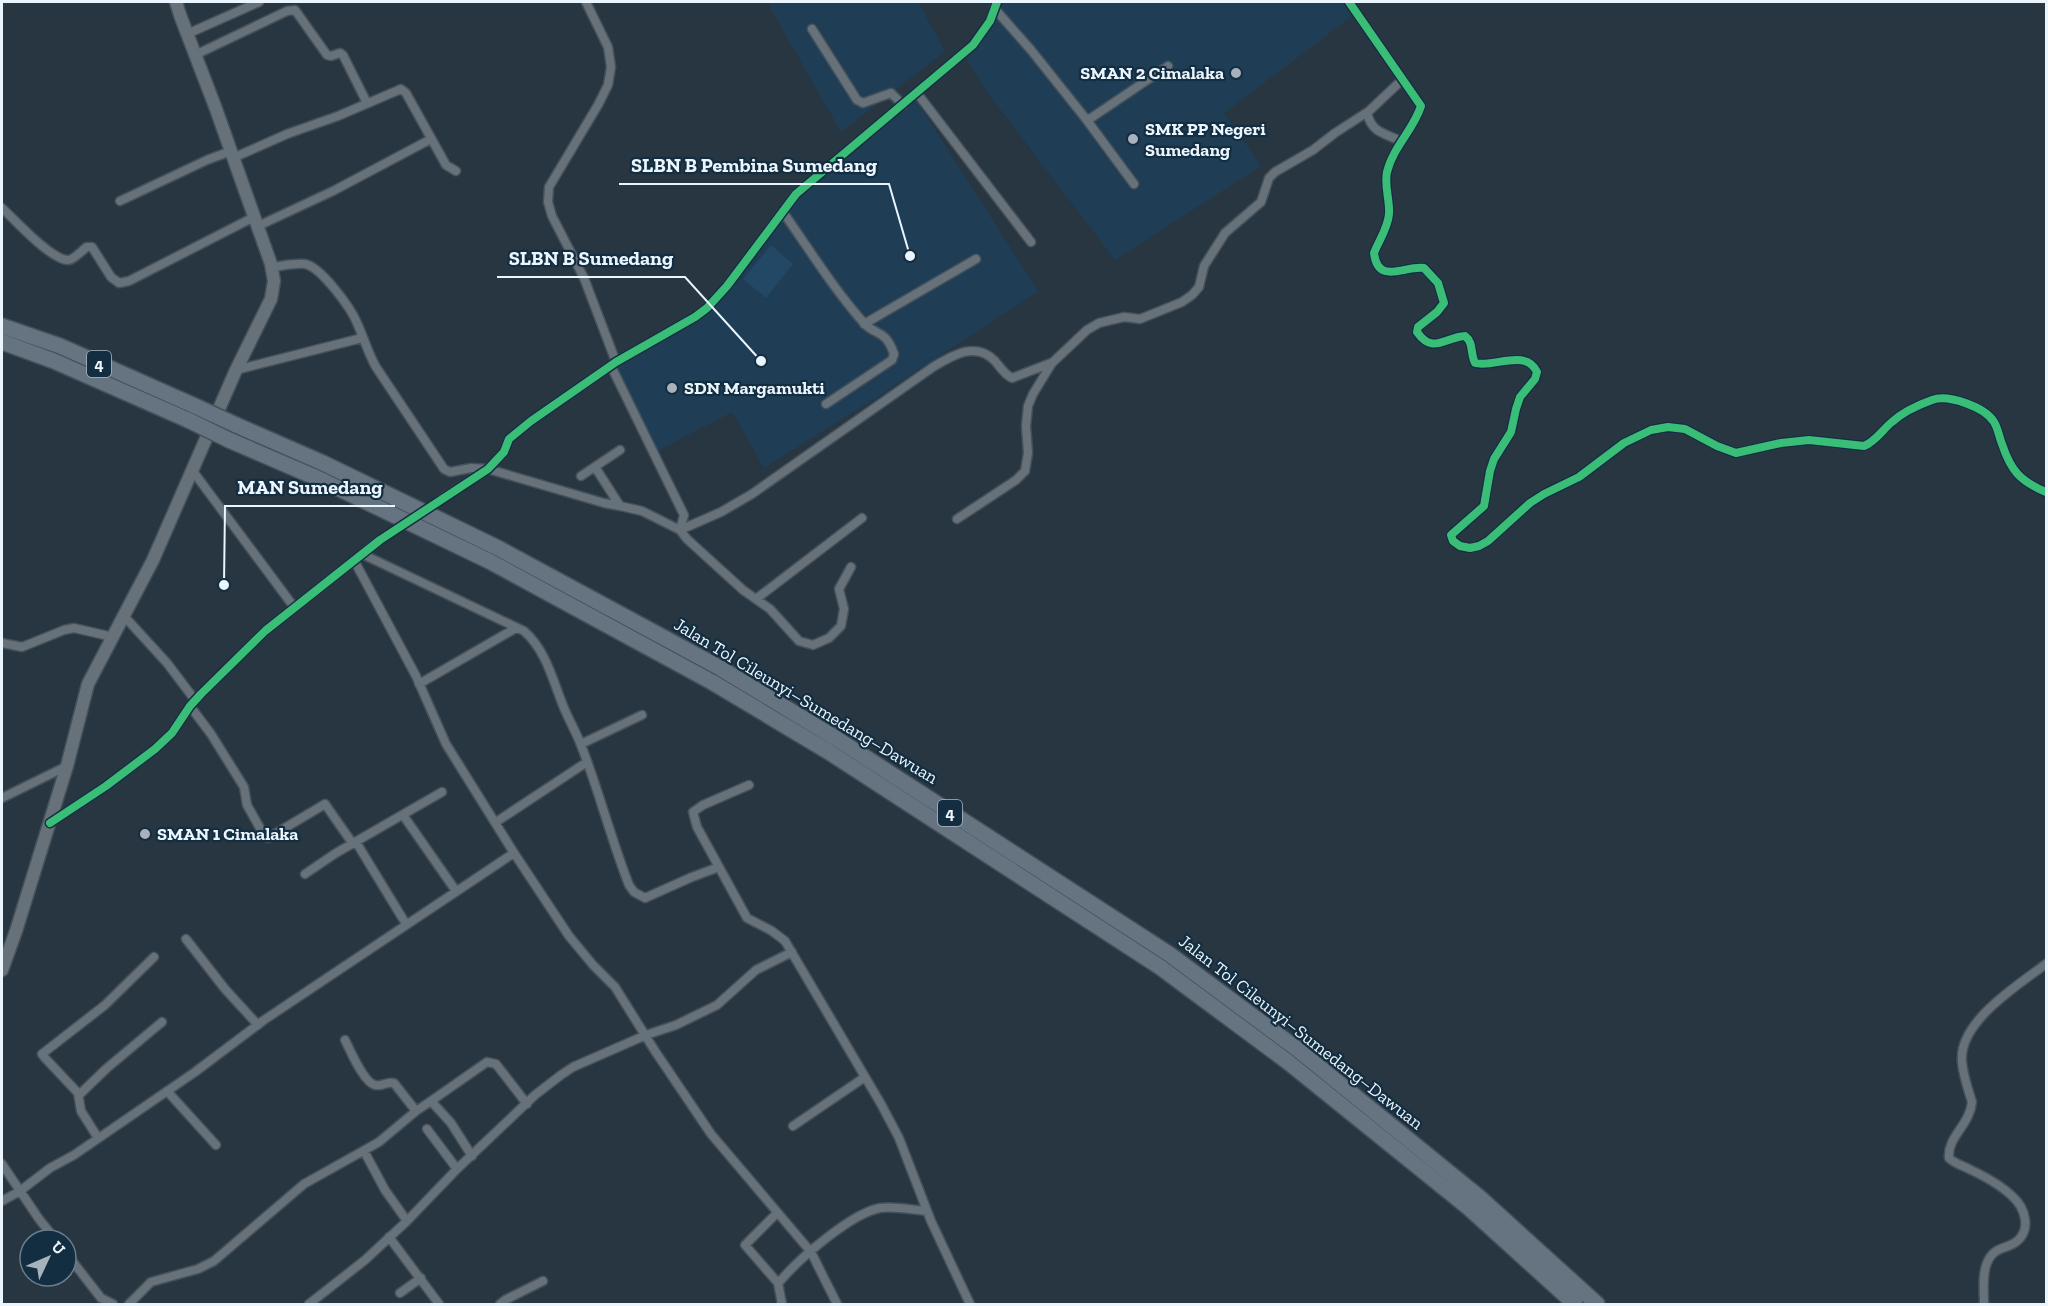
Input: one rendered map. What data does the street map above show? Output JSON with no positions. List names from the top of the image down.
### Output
{
  "streets": {
    "highway": ["4", "Jalan Tol Cileunyi–Sumedang–Dawuan"]
  },
  "places": [
    "SMAN 2 Cimalaka",
    "SMK PP Negeri Sumedang",
    "SLBN B Pembina Sumedang",
    "SLBN B Sumedang",
    "SDN Margamukti",
    "MAN Sumedang",
    "SMAN 1 Cimalaka"
  ],
  "north": "top right"
}
